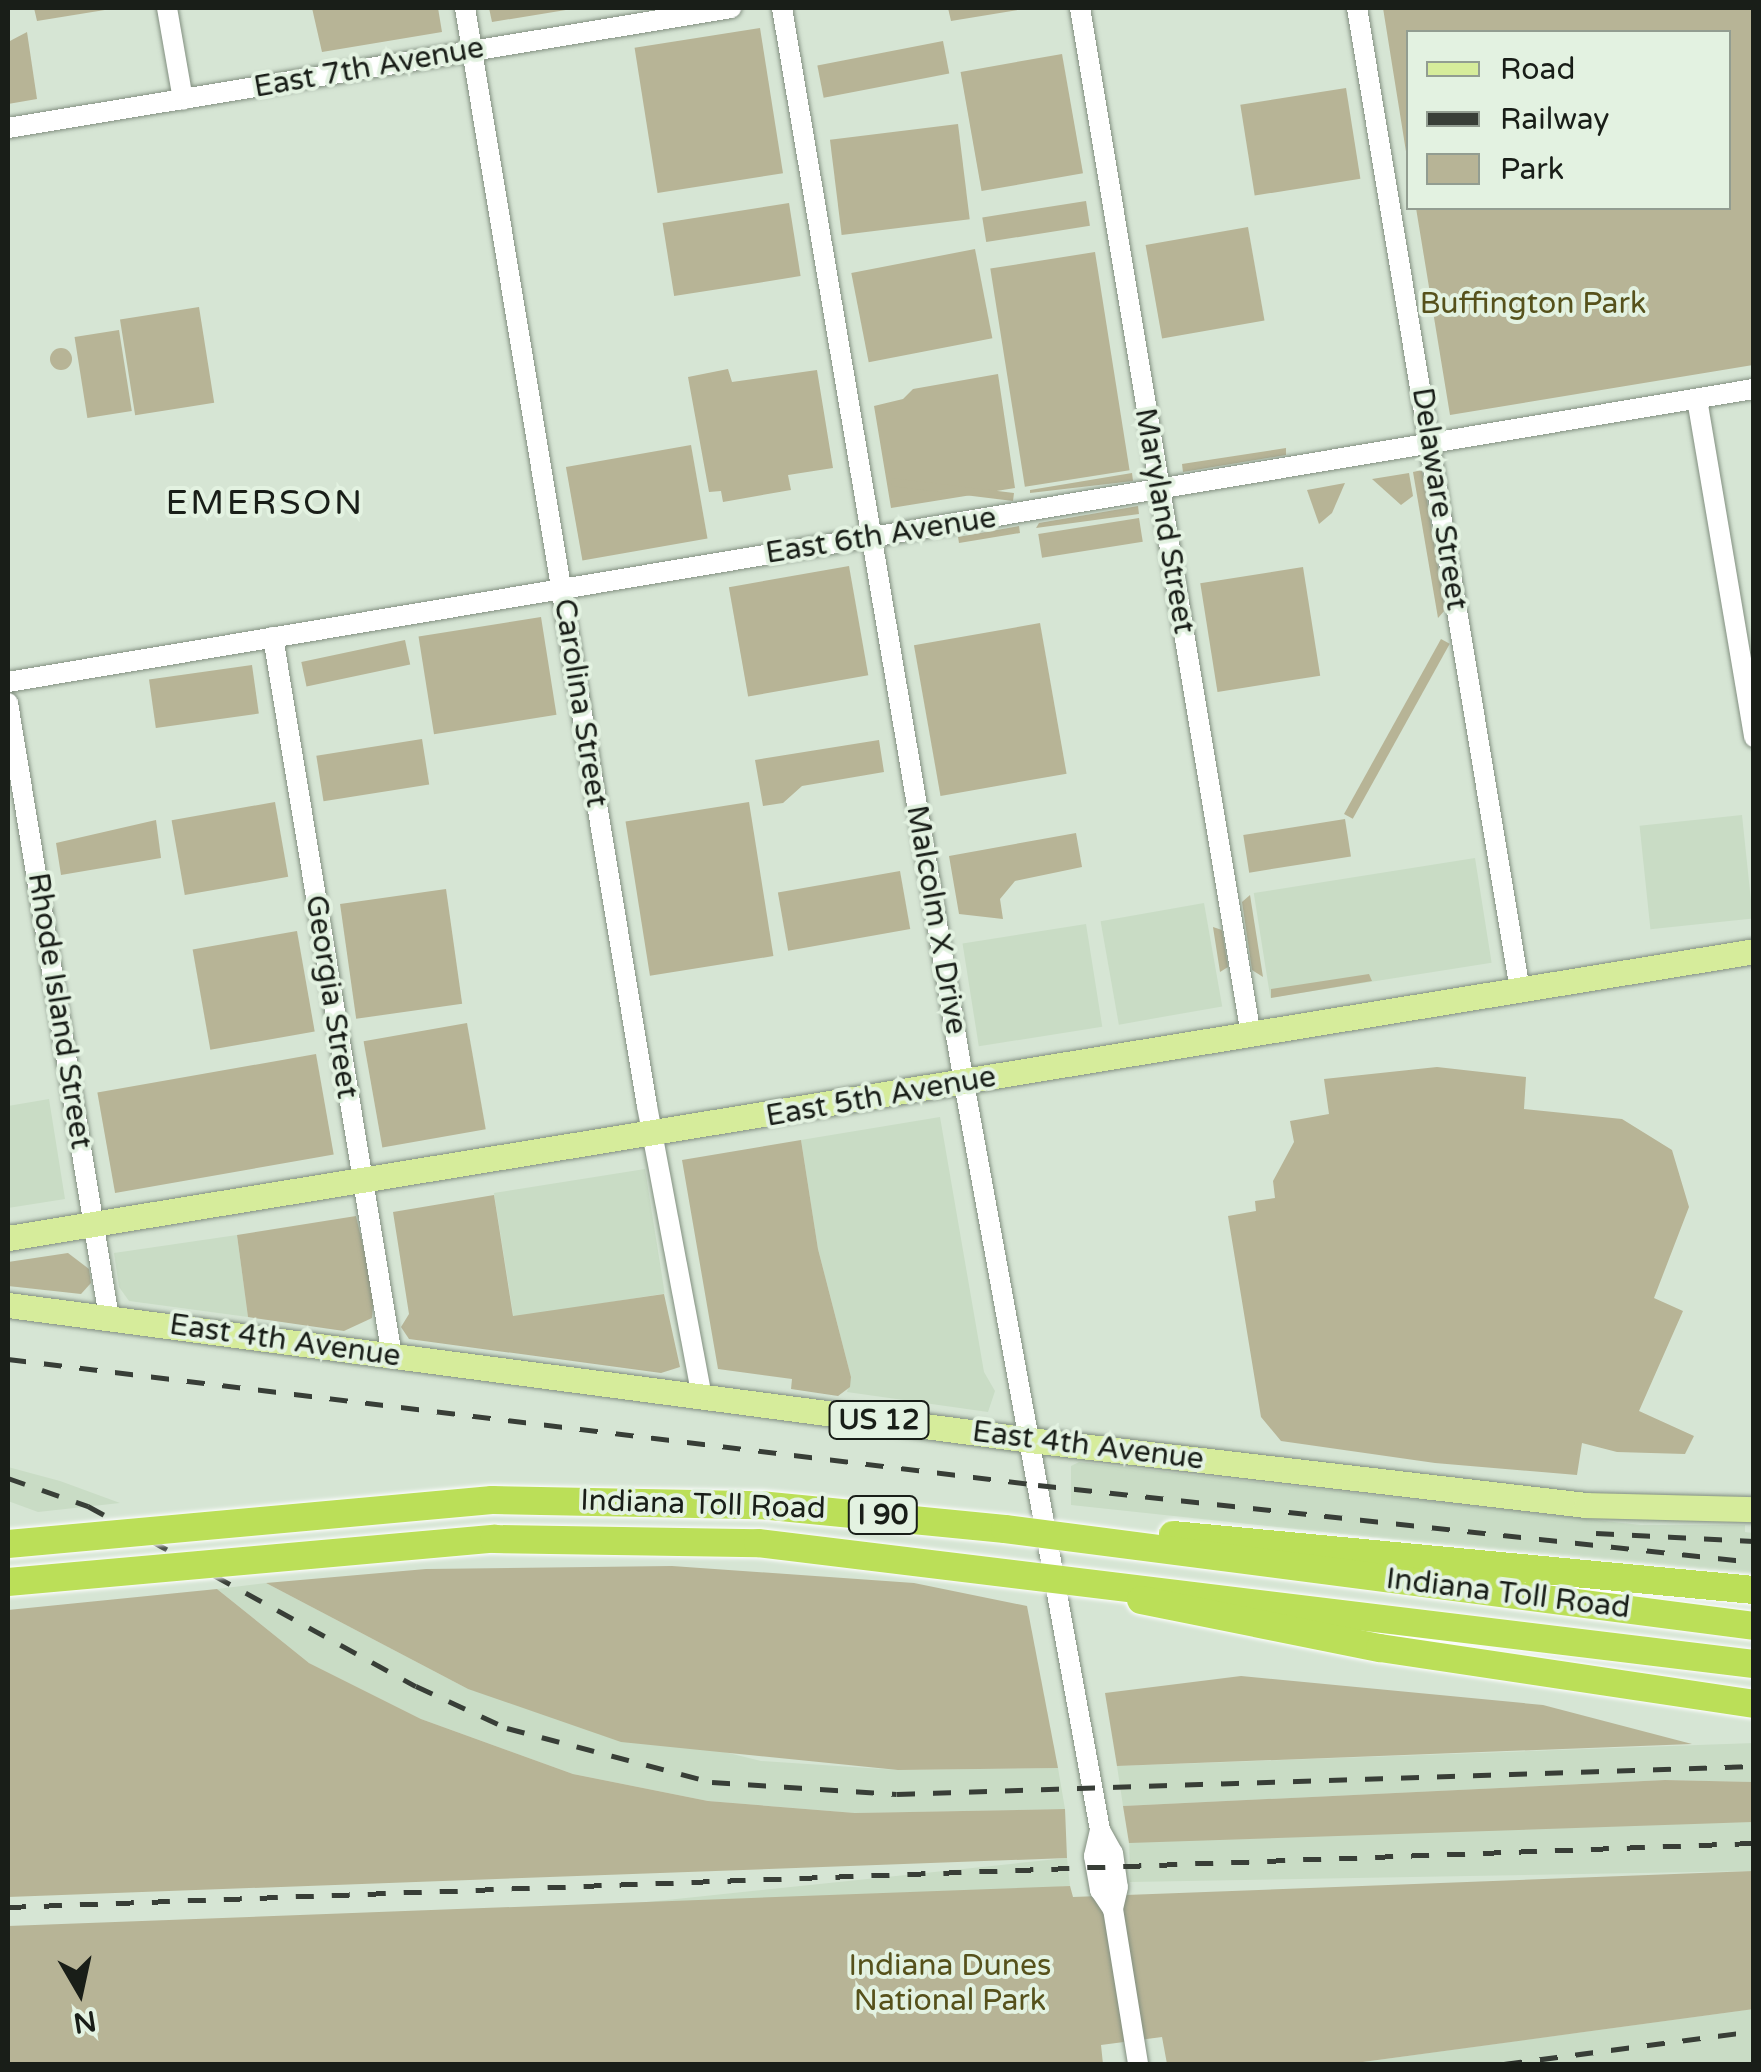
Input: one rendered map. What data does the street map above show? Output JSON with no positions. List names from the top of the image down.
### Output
{
  "streets": {
    "highway": ["Indiana Toll Road", "I 90"],
    "main road": ["East 5th Avenue", "East 4th Avenue", "US 12"],
    "street": [
      "East 7th Avenue",
      "Delaware Street",
      "Maryland Street",
      "East 6th Avenue",
      "Carolina Street",
      "Malcolm X Drive",
      "Georgia Street",
      "Rhode Island Street"
    ]
  },
  "crossings": [
    ["East 7th Avenue", "Carolina Street"],
    ["Delaware Street", "East 6th Avenue"],
    ["Delaware Street", "East 5th Avenue"],
    ["Maryland Street", "East 6th Avenue"],
    ["Maryland Street", "East 5th Avenue"],
    ["East 6th Avenue", "Carolina Street"],
    ["East 6th Avenue", "Malcolm X Drive"],
    ["East 6th Avenue", "Georgia Street"],
    ["Carolina Street", "East 5th Avenue"],
    ["Carolina Street", "East 4th Avenue"],
    ["Malcolm X Drive", "East 5th Avenue"],
    ["Malcolm X Drive", "East 4th Avenue"],
    ["Georgia Street", "East 5th Avenue"],
    ["Georgia Street", "East 4th Avenue"],
    ["Rhode Island Street", "East 5th Avenue"],
    ["Rhode Island Street", "East 4th Avenue"]
  ],
  "districts": ["EMERSON"],
  "parks": ["Buffington Park", "Indiana Dunes National Park"],
  "legend": ["Road", "Railway", "Park"],
  "north": "bottom"
}
